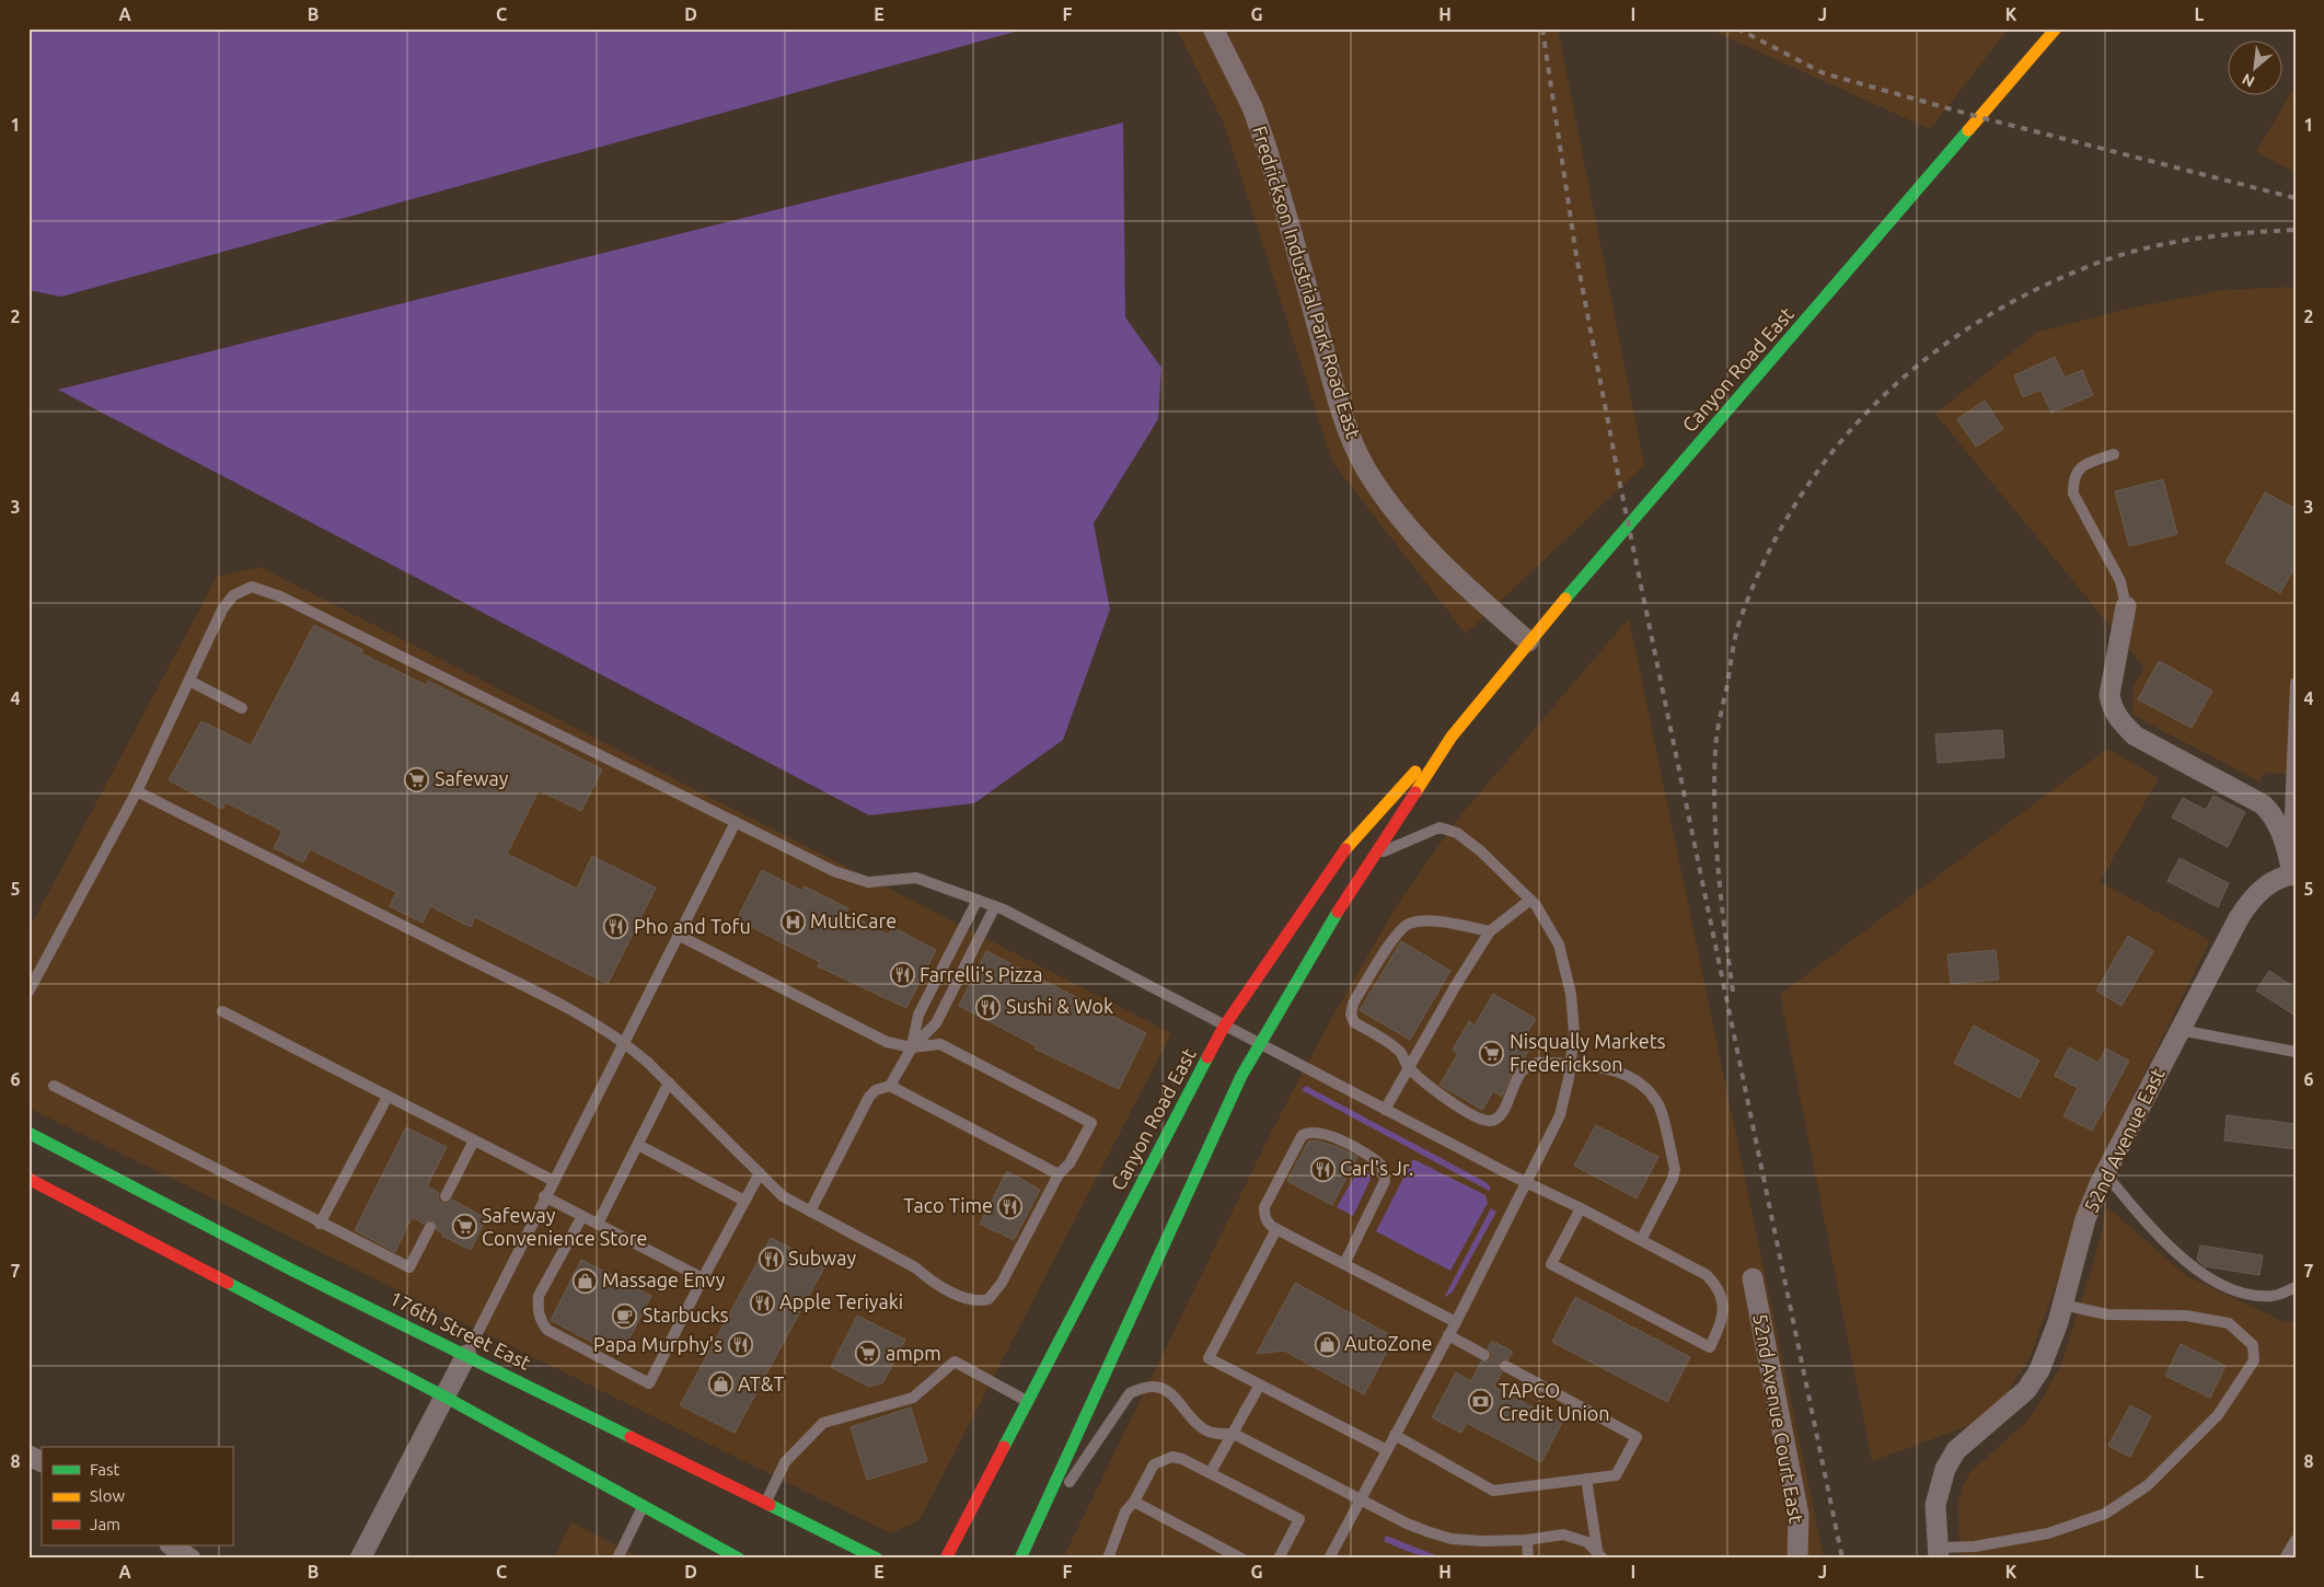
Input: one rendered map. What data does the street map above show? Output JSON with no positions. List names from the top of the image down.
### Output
{
  "streets": {
    "main road": ["Canyon Road East", "176th Street East"],
    "street": ["Fredrickson Industrial Park Road East", "52nd Avenue East", "52nd Avenue Court East"]
  },
  "crossings": [
    ["Fredrickson Industrial Park Road East", "Canyon Road East"]
  ],
  "places": {
    "supermarket": [
      "Safeway",
      "Nisqually Markets Frederickson",
      "Safeway Convenience Store",
      "ampm"
    ],
    "hospital": ["MultiCare"],
    "restaurant": [
      "Pho and Tofu",
      "Farrelli's Pizza",
      "Sushi & Wok",
      "Carl's Jr.",
      "Taco Time",
      "Subway",
      "Apple Teriyaki",
      "Papa Murphy's"
    ],
    "shop": ["Massage Envy", "AutoZone", "AT&T"],
    "cafe": ["Starbucks"],
    "bank": ["TAPCO Credit Union"]
  },
  "legend": ["Fast", "Slow", "Jam"],
  "north": "bottom left",
  "grid": {
    "columns": [
      "A",
      "B",
      "C",
      "D",
      "E",
      "F",
      "G",
      "H",
      "I",
      "J",
      "K",
      "L"
    ],
    "rows": [
      "1",
      "2",
      "3",
      "4",
      "5",
      "6",
      "7",
      "8"
    ]
  }
}
